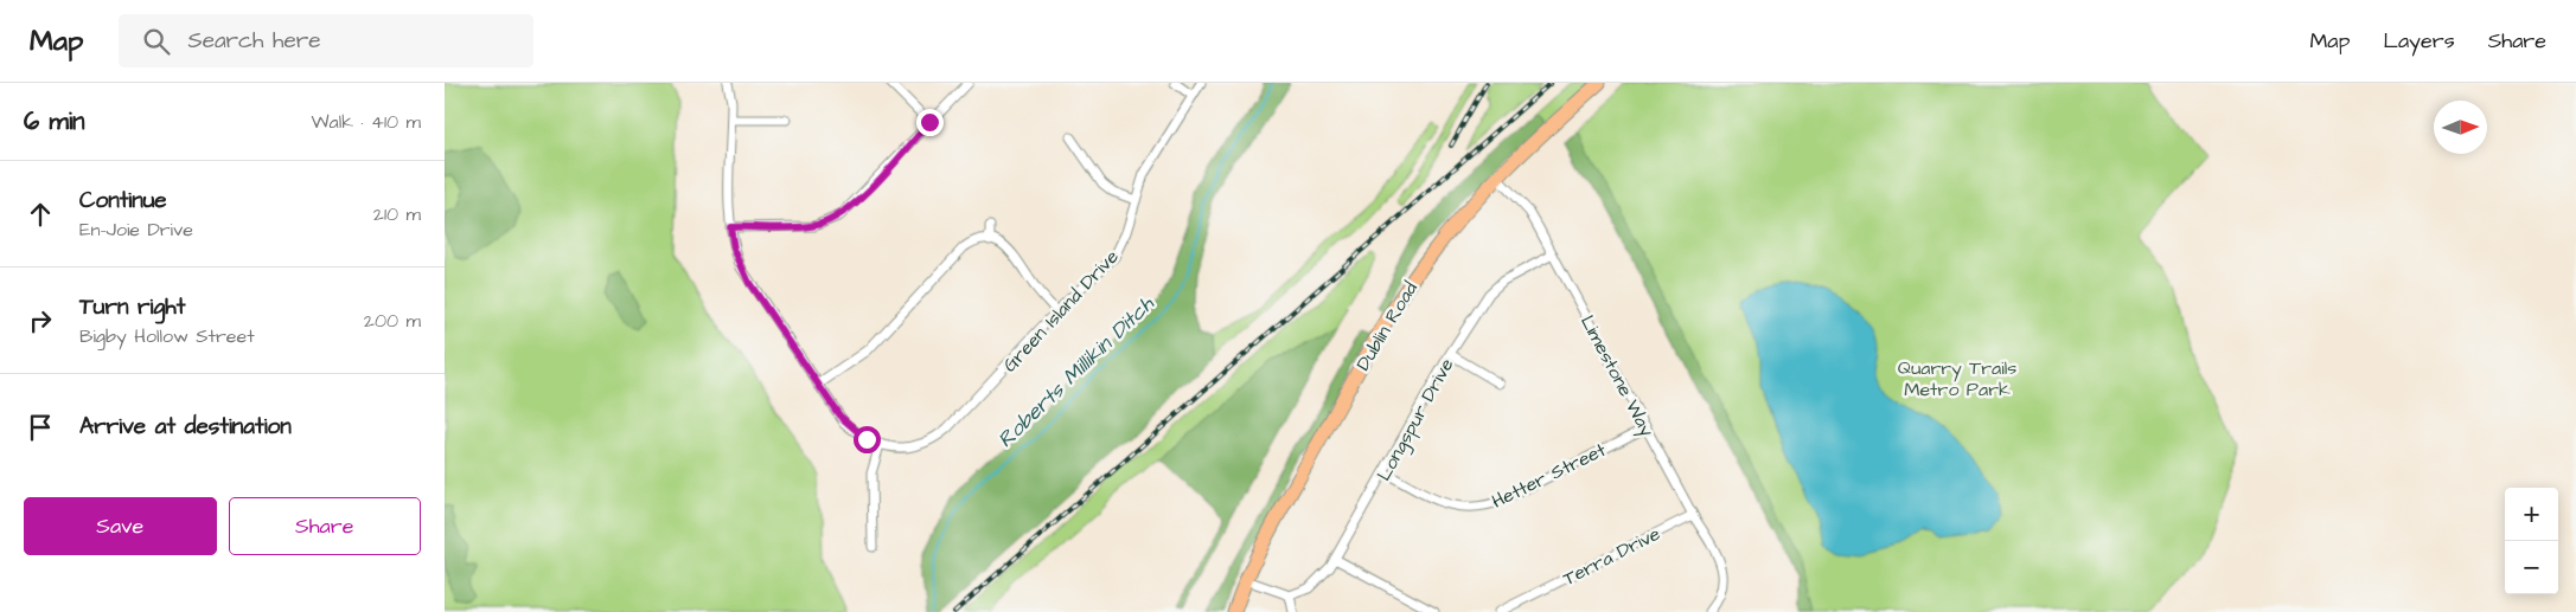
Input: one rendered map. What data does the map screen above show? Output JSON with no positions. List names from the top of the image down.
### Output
{
  "streets": {
    "main road": ["Dublin Road"],
    "street": [
      "Green Island Drive",
      "Limestone Way",
      "Longspur Drive",
      "Hetter Street",
      "Terra Drive"
    ]
  },
  "crossings": [
    ["Dublin Road", "Limestone Way"],
    ["Limestone Way", "Longspur Drive"],
    ["Limestone Way", "Hetter Street"],
    ["Limestone Way", "Terra Drive"],
    ["Longspur Drive", "Hetter Street"]
  ],
  "water": ["Roberts Millikin Ditch"],
  "parks": ["Quarry Trails Metro Park"],
  "north": "right",
  "page": {
    "header": "Map",
    "search": "Search here",
    "nav": ["Map", "Layers", "Share"],
    "heading": ["6 min", "Walk · 410 m"],
    "list": [
      ["Continue", "En-Joie Drive", "210 m"],
      ["Turn right", "Bigby Hollow Street", "200 m"],
      "Arrive at destination"
    ],
    "buttons": ["Save", "Share"],
    "map_buttons": ["+", "−"]
  }
}
